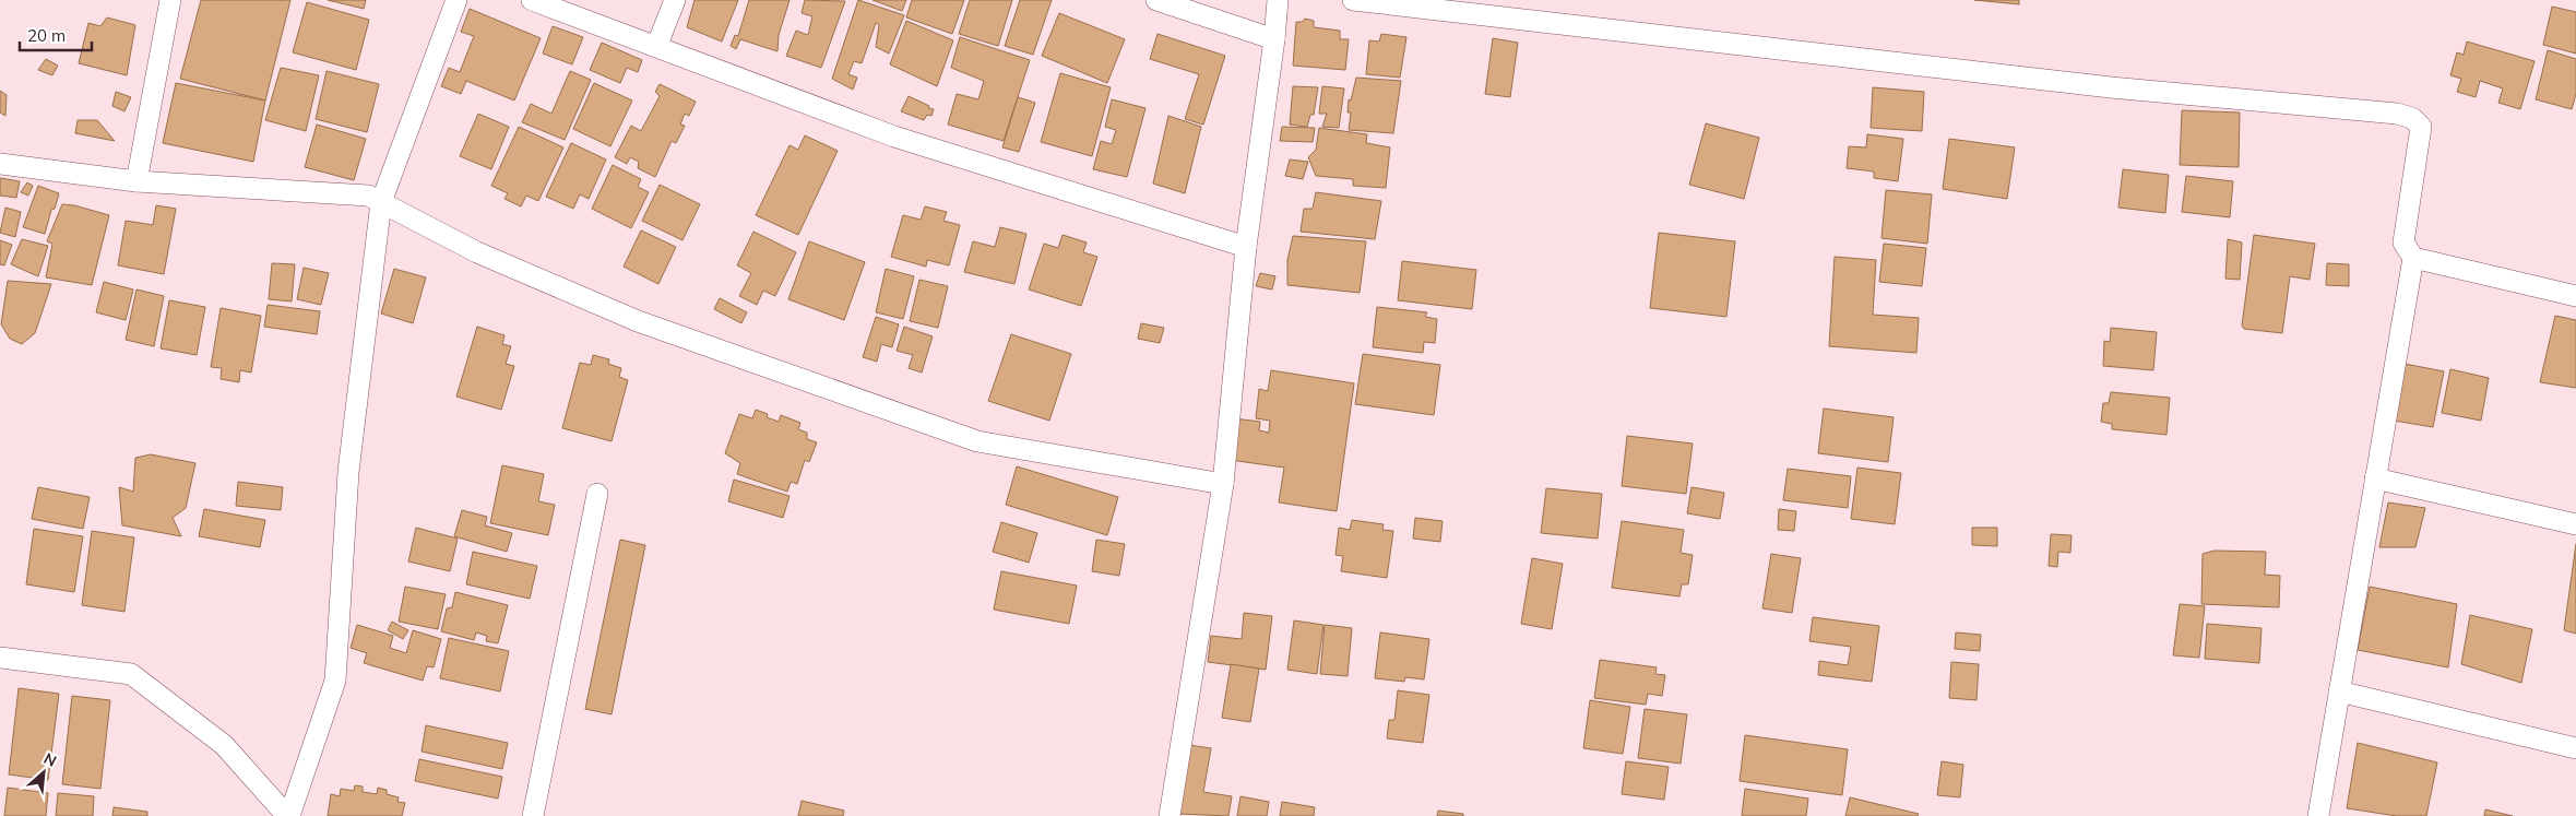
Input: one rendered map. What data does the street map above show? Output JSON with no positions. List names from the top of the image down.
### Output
{
  "scale_bar": "20 m",
  "north": "top right"
}
